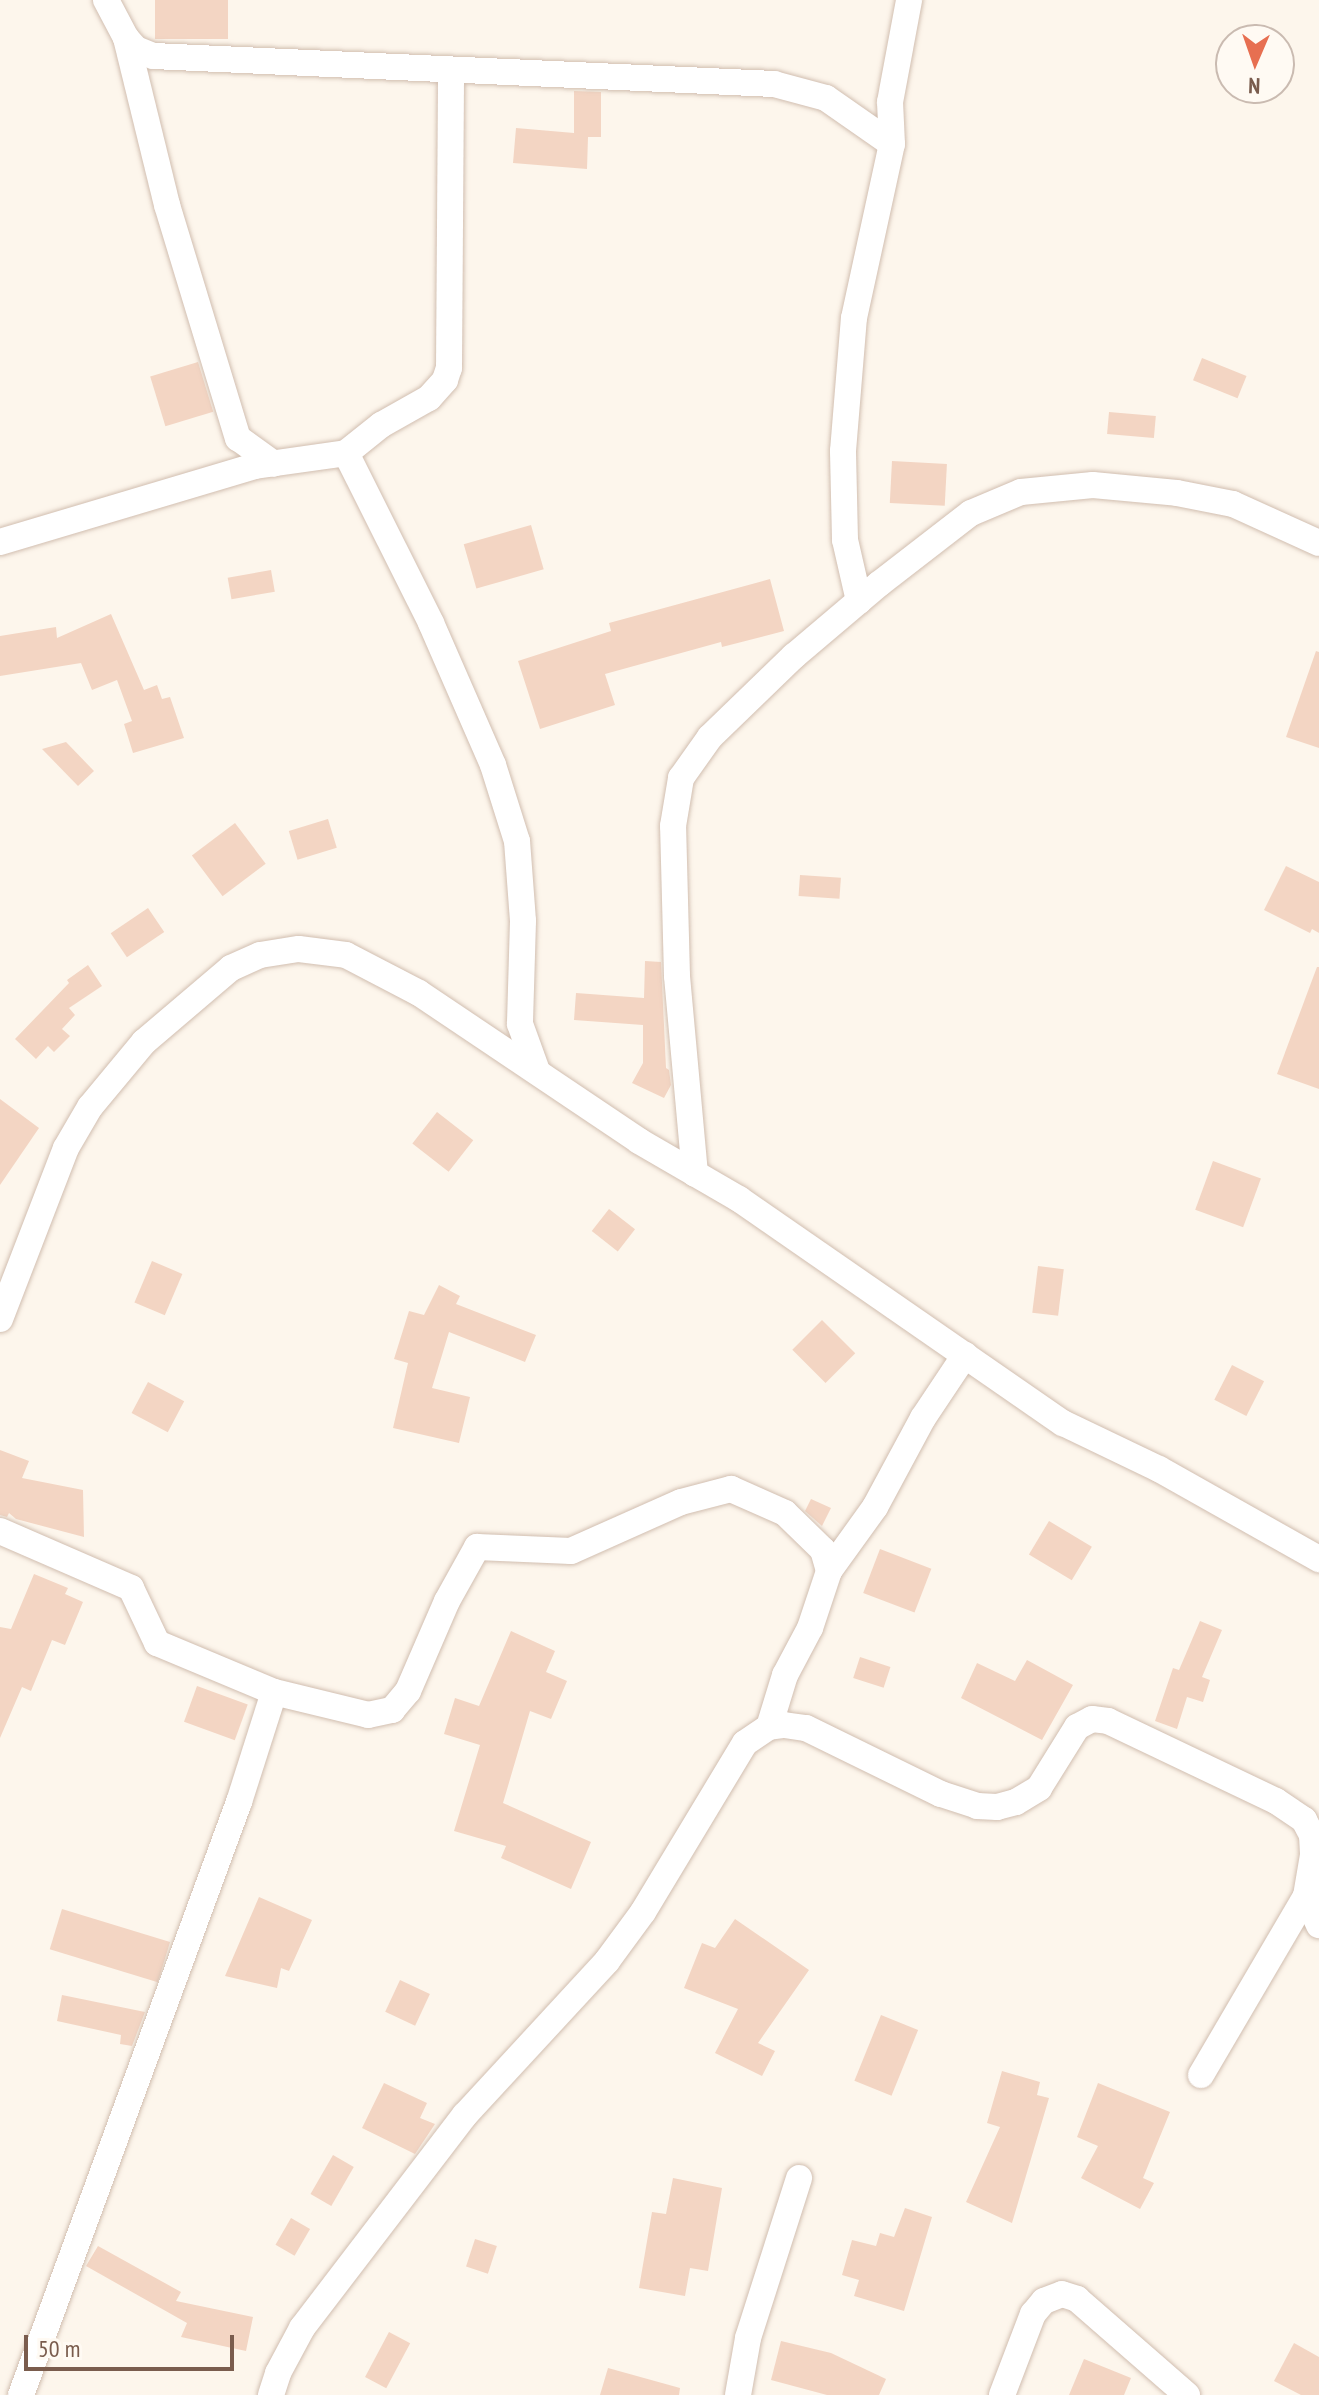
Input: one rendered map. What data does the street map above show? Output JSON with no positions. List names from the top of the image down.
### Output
{
  "scale_bar": "50 m",
  "north": "bottom"
}
